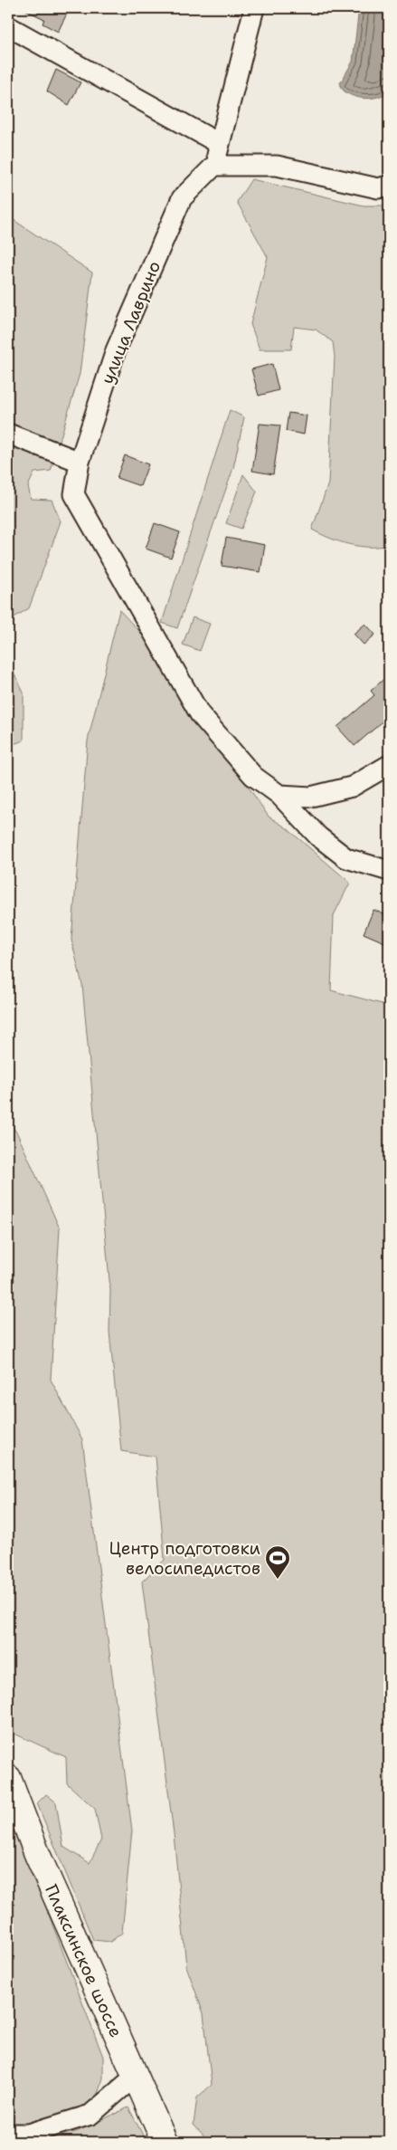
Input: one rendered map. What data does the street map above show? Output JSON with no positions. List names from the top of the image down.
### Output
{
  "streets": {
    "main road": ["Плаксинское шоссе"],
    "street": ["улица Лаврино"]
  },
  "places": {
    "sports": ["Центр подготовки велосипедистов"]
  }
}
